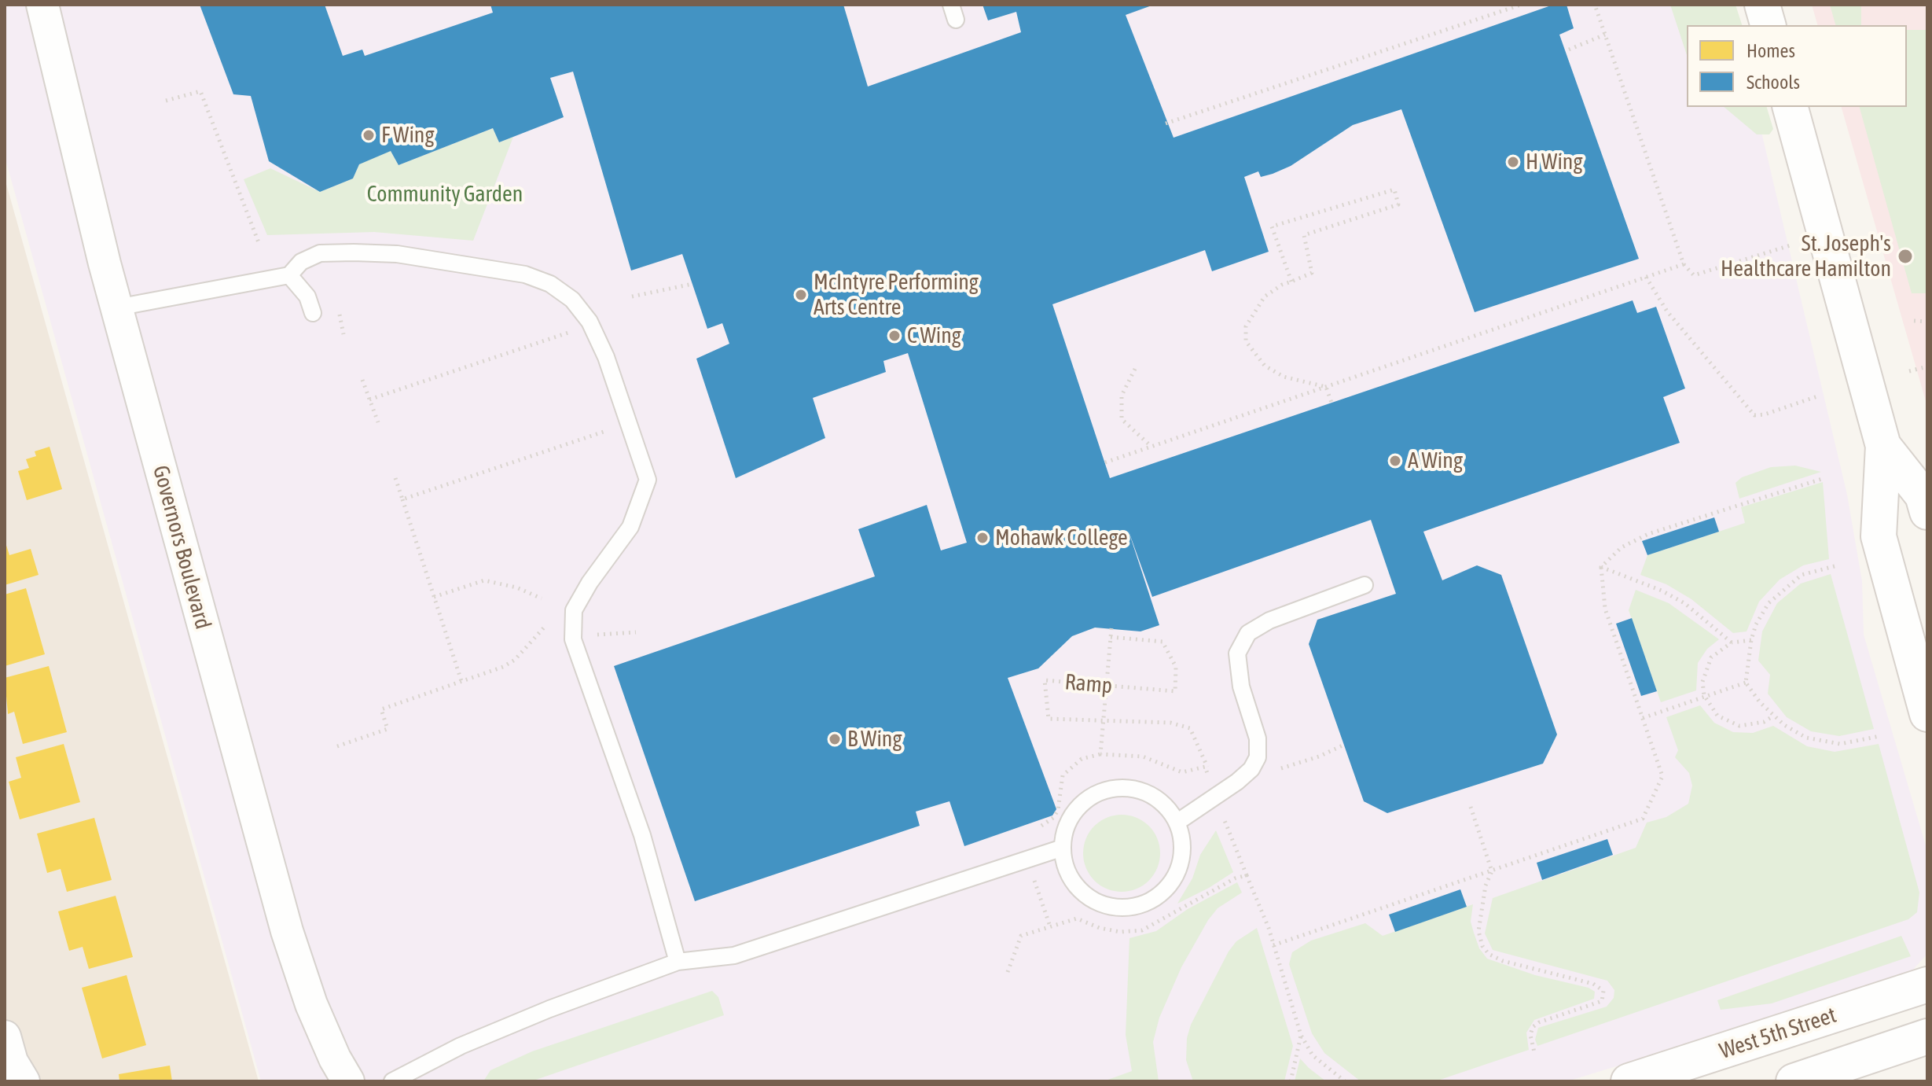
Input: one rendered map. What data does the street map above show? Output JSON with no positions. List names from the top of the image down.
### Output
{
  "streets": {
    "main road": ["West 5th Street"],
    "street": ["Governors Boulevard"],
    "path": ["Ramp"]
  },
  "parks": ["Community Garden"],
  "places": [
    "F Wing",
    "H Wing",
    "St. Joseph's Healthcare Hamilton",
    "McIntyre Performing Arts Centre",
    "C Wing",
    "A Wing",
    "Mohawk College",
    "B Wing"
  ],
  "legend": ["Homes", "Schools"]
}
